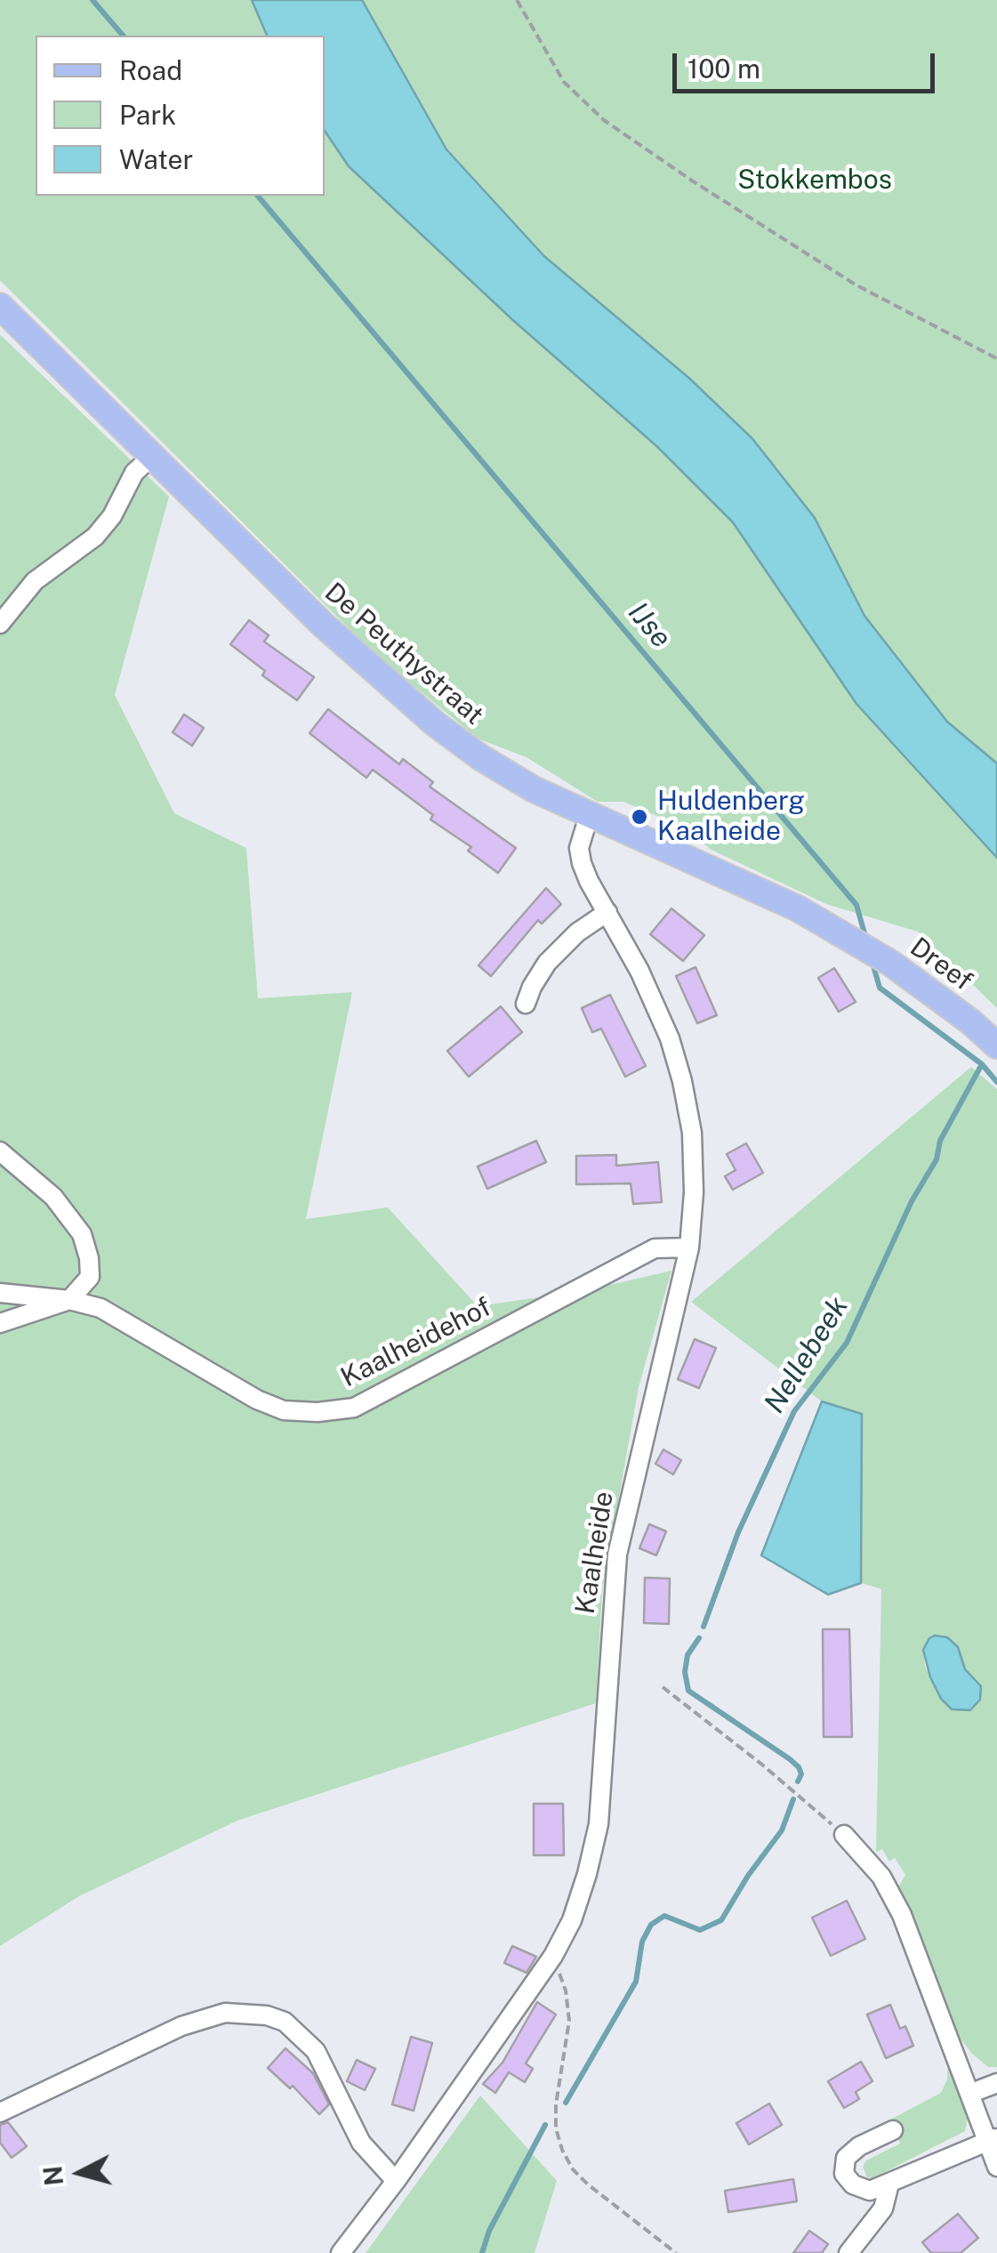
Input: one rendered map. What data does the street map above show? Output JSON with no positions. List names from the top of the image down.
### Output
{
  "streets": {
    "main road": ["De Peuthystraat", "Dreef"],
    "street": ["Kaalheidehof", "Kaalheide"]
  },
  "crossings": [
    ["De Peuthystraat", "Dreef"],
    ["De Peuthystraat", "Kaalheide"],
    ["Kaalheidehof", "Kaalheide"]
  ],
  "water": ["IJse", "Nellebeek"],
  "parks": ["Stokkembos"],
  "places": ["Huldenberg Kaalheide"],
  "legend": ["Road", "Park", "Water"],
  "scale_bar": "100 m",
  "north": "left"
}
